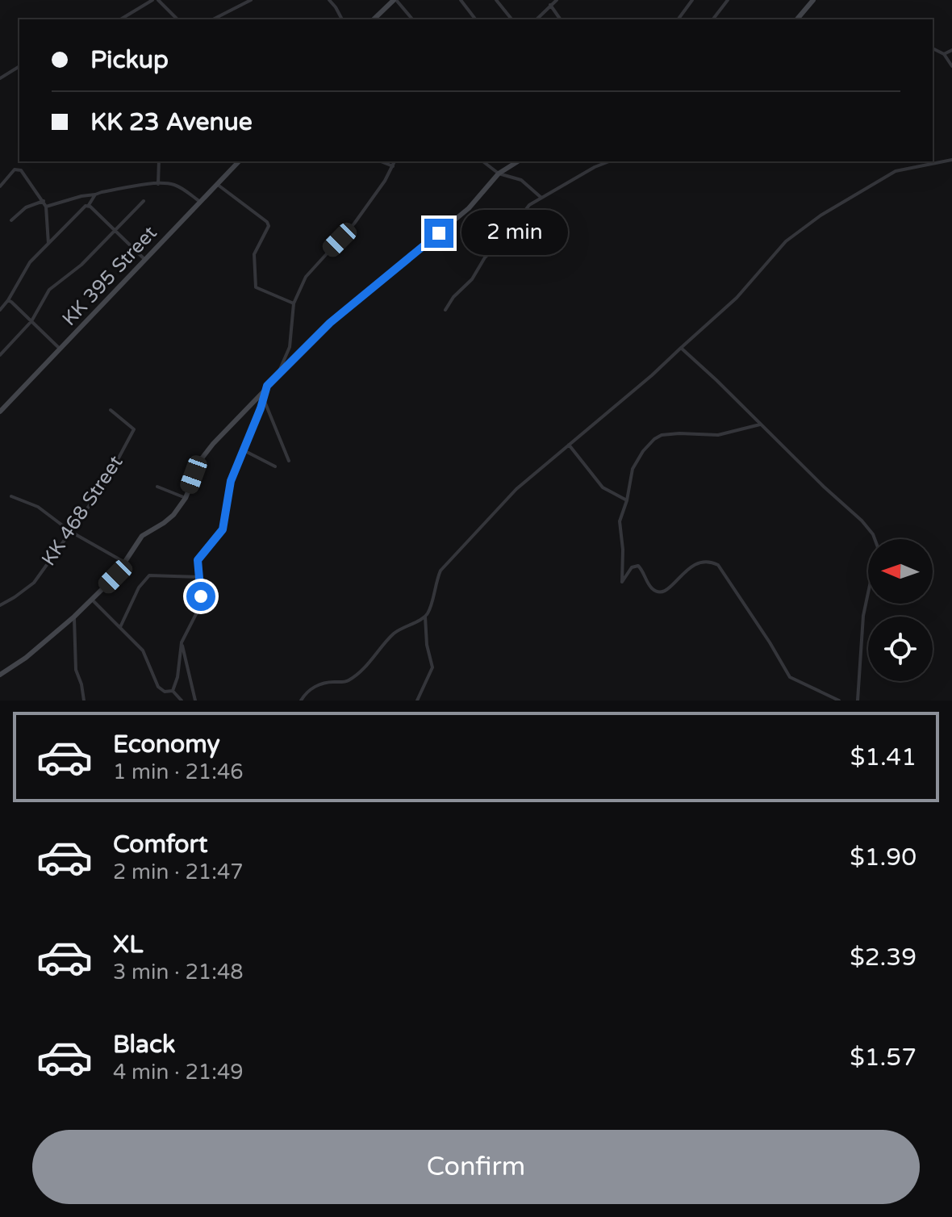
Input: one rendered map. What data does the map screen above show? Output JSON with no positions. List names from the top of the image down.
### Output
{
  "streets": {
    "main road": ["KK 395 Street"],
    "street": ["KK 468 Street"]
  },
  "north": "left",
  "page": {
    "banner": ["Pickup", "KK 23 Avenue"],
    "bubble": "2 min",
    "list": [
      {
        "name": "Economy",
        "note": "1 min · 21:46",
        "value": "$1.41"
      },
      {
        "name": "Comfort",
        "note": "2 min · 21:47",
        "value": "$1.90"
      },
      {
        "name": "XL",
        "note": "3 min · 21:48",
        "value": "$2.39"
      },
      {
        "name": "Black",
        "note": "4 min · 21:49",
        "value": "$1.57"
      }
    ],
    "buttons": "Confirm"
  }
}
